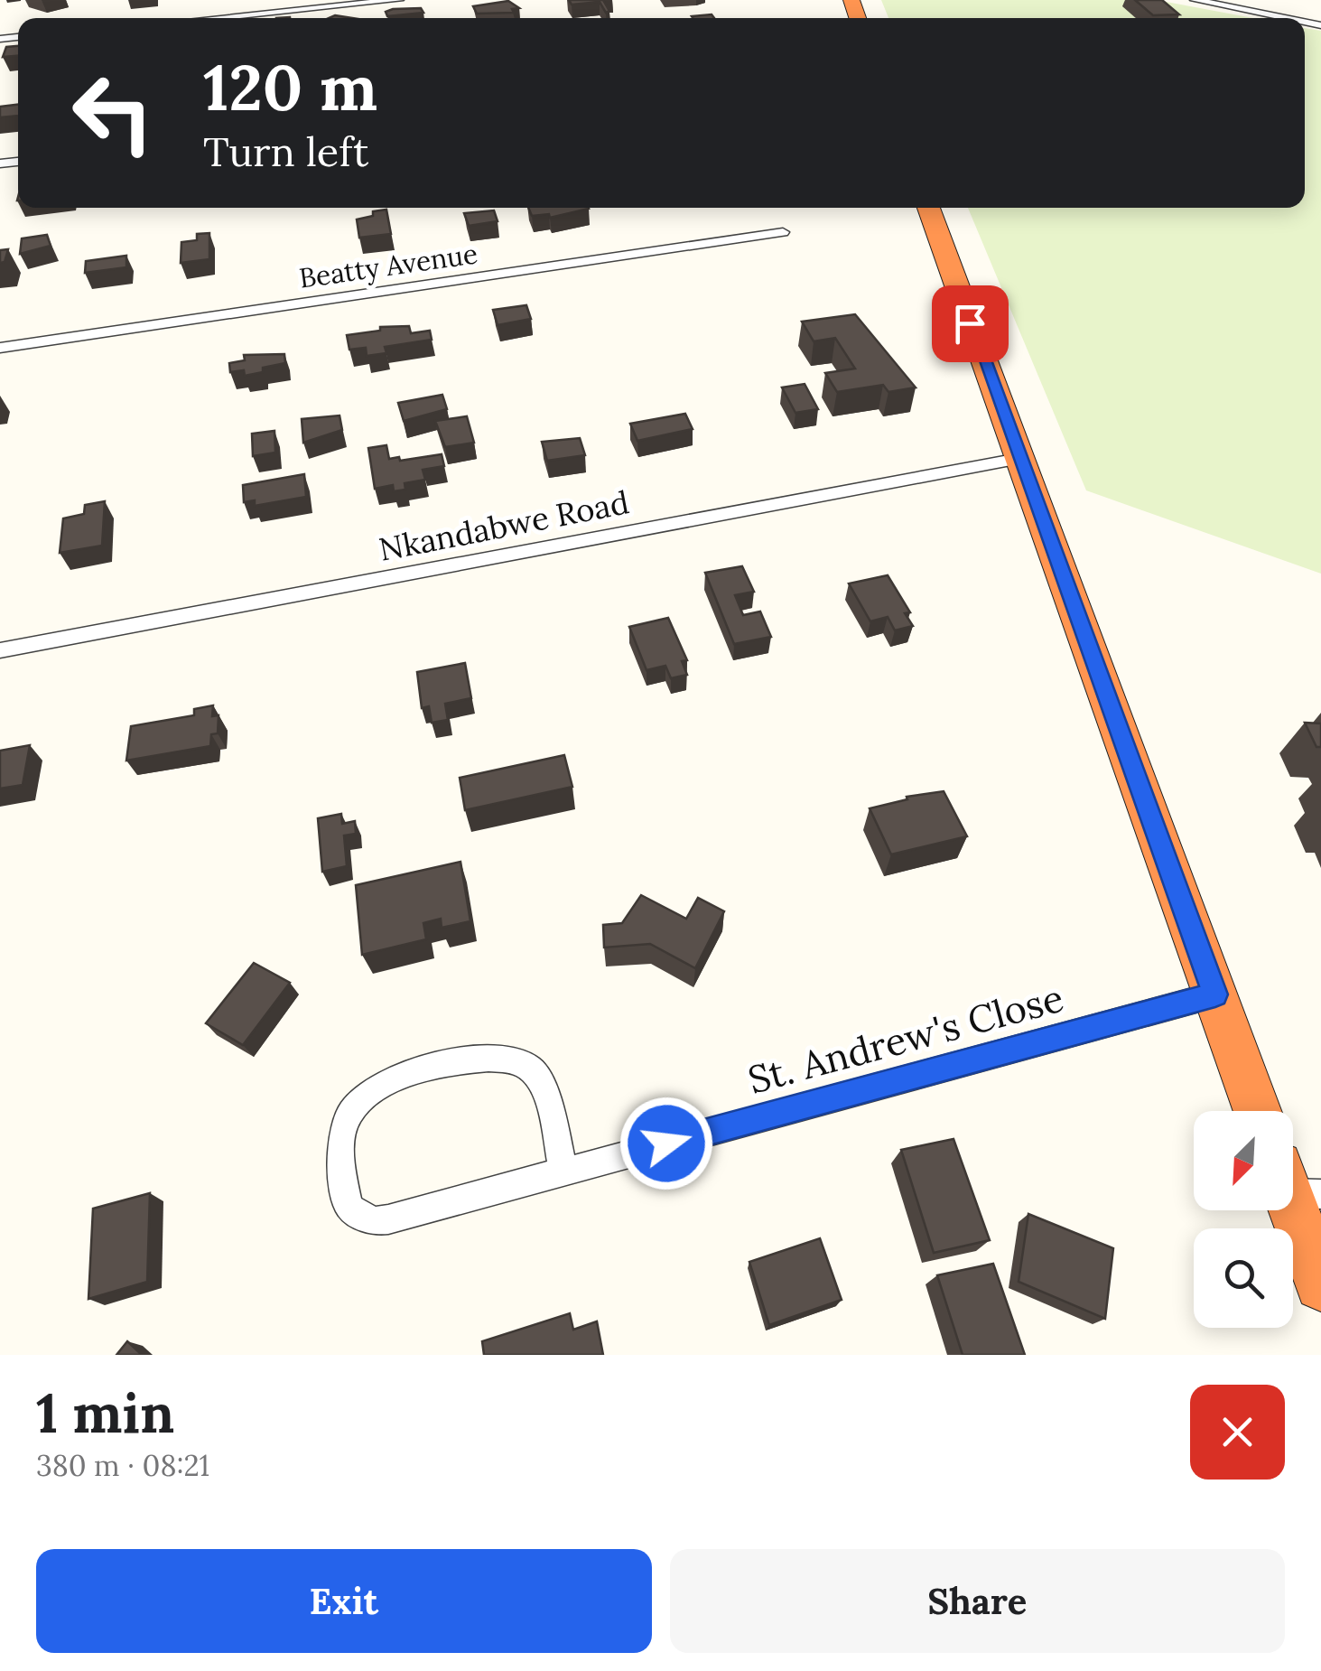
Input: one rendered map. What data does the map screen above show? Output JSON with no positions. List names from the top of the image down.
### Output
{
  "streets": {
    "street": ["Beatty Avenue", "Nkandabwe Road", "St. Andrew's Close"]
  },
  "north": "bottom left",
  "page": {
    "turn": ["120 m", "Turn left"],
    "heading": ["1 min", "380 m · 08:21"],
    "buttons": ["Exit", "Share"]
  }
}
